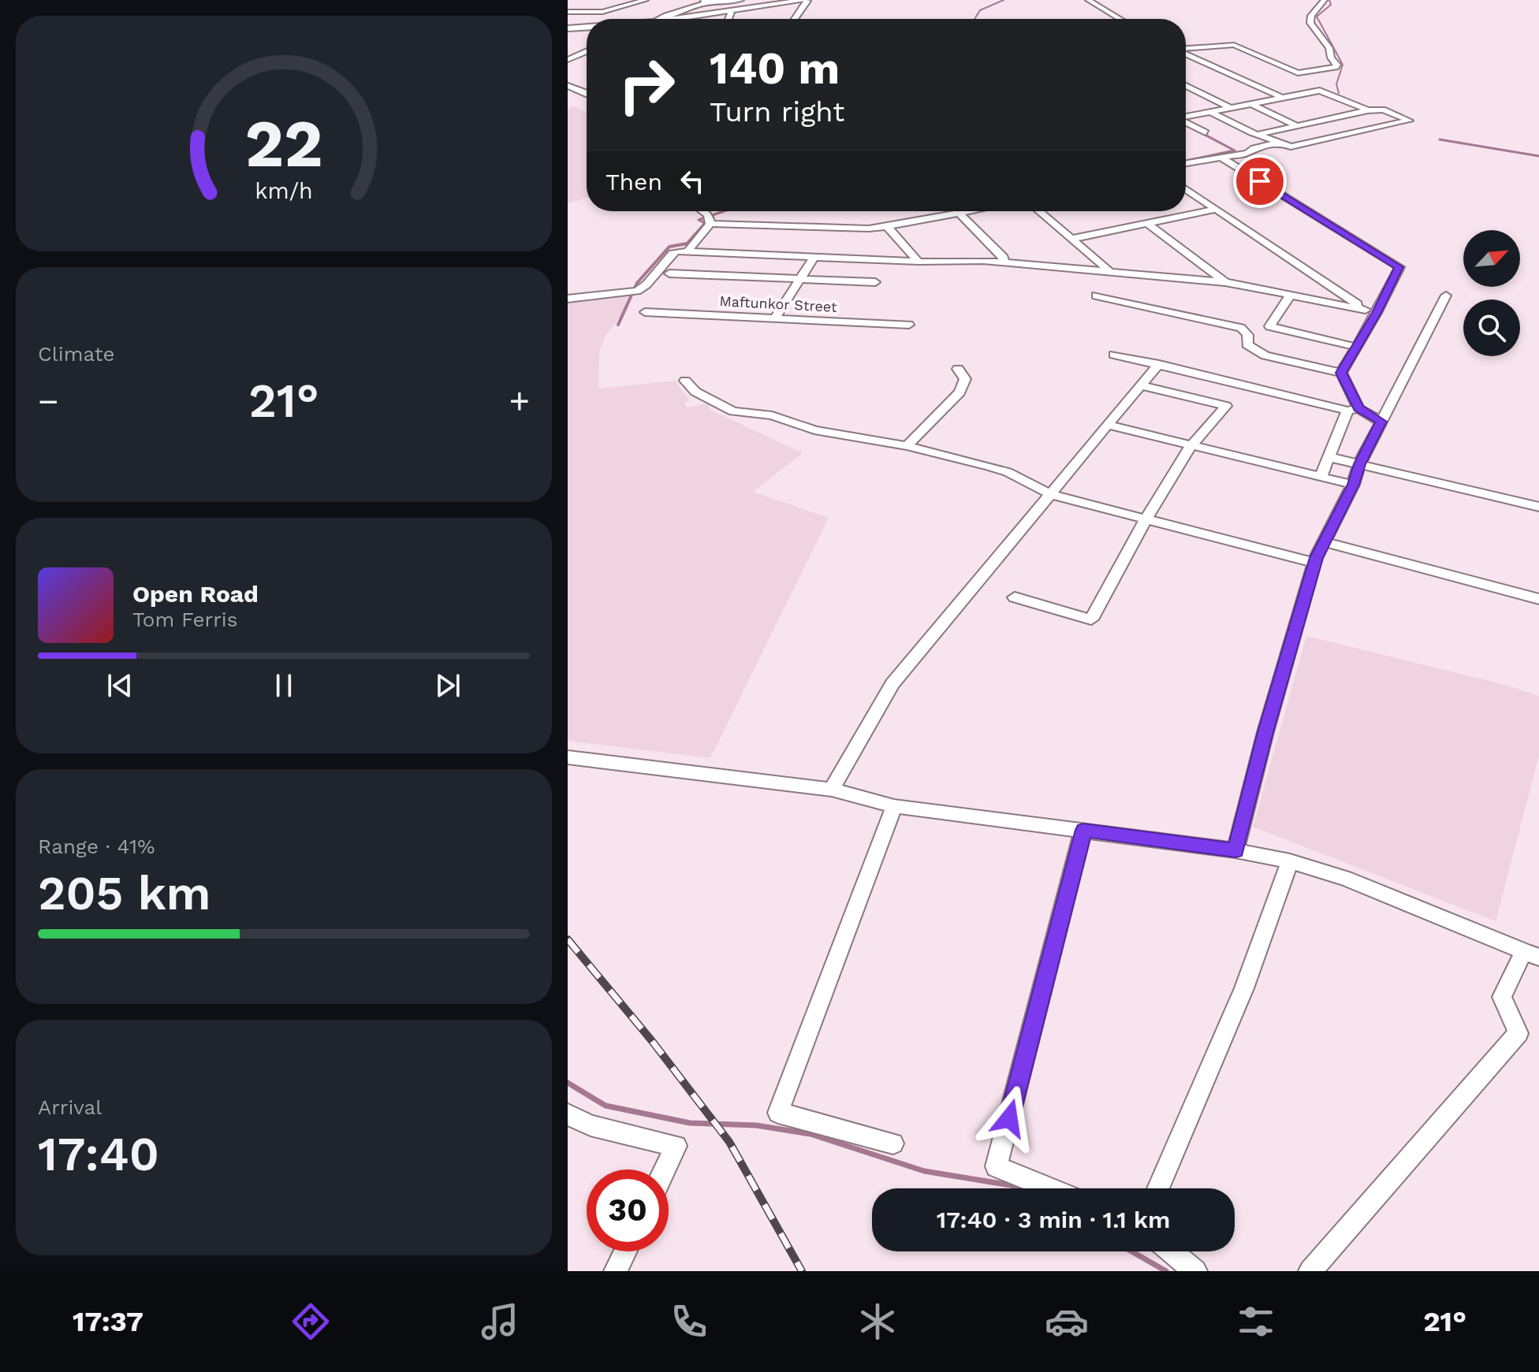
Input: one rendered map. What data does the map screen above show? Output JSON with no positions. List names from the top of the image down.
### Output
{
  "streets": {
    "street": ["Maftunkor Street"]
  },
  "north": "top right",
  "page": {
    "turn": ["140 m", "Turn right"],
    "then": "Then",
    "tile": [
      "Climate",
      ["Range · 41%", "205 km"],
      ["Arrival", "17:40"]
    ],
    "heat": ["−", "21°", "+"],
    "song": ["Open Road", "Tom Ferris"],
    "limit": "30",
    "trip": "17:40 · 3 min · 1.1 km",
    "tabs": ["17:37", "21°"],
    "gauge": ["22", "km/h"]
  }
}
